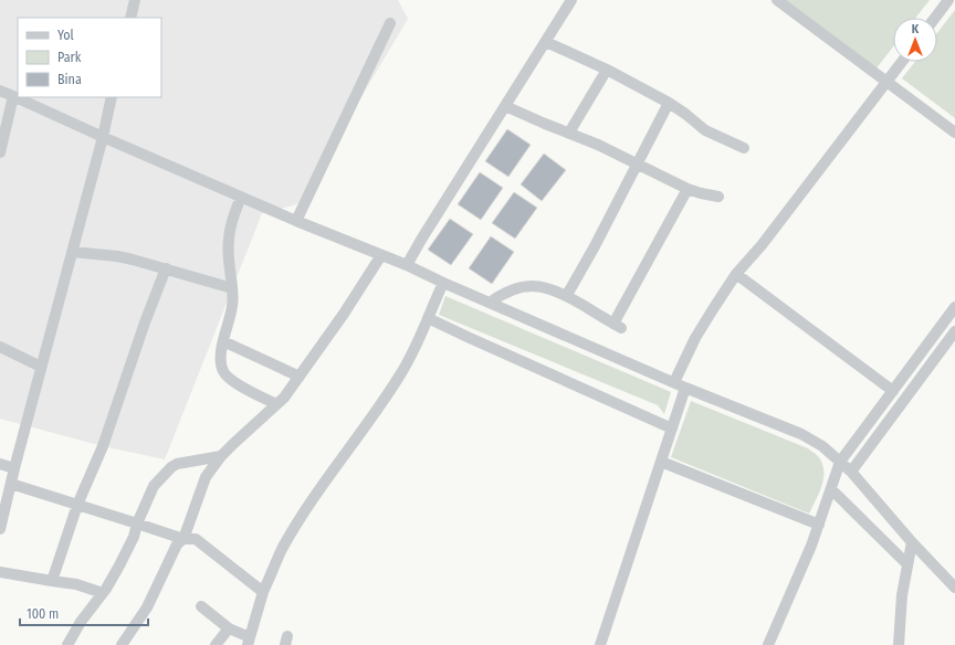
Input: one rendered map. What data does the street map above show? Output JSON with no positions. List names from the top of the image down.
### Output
{
  "legend": ["Yol", "Park", "Bina"],
  "scale_bar": "100 m",
  "north": "top"
}
